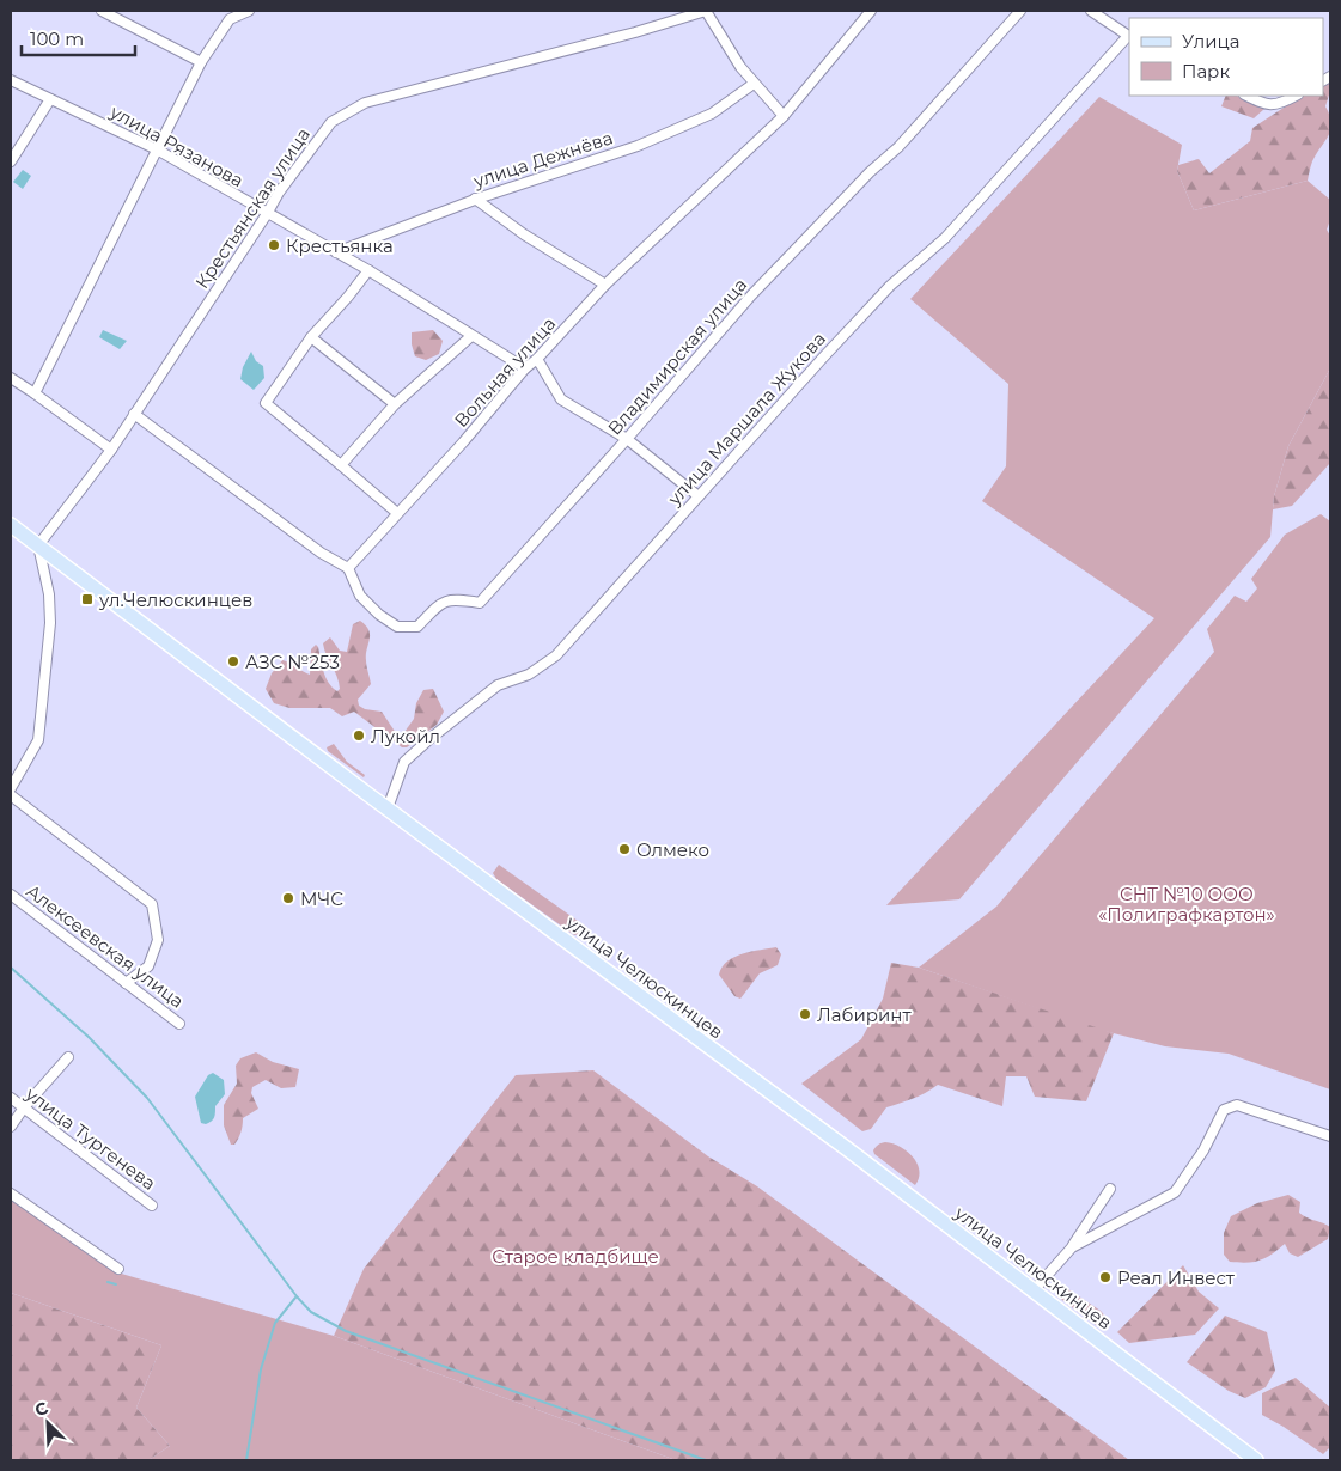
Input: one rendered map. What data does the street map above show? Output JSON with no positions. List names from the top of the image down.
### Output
{
  "streets": {
    "main road": ["улица Челюскинцев"],
    "street": [
      "улица Рязанова",
      "улица Дежнёва",
      "Крестьянская улица",
      "Владимирская улица",
      "Вольная улица",
      "улица Маршала Жукова",
      "Алексеевская улица",
      "улица Тургенева"
    ]
  },
  "crossings": [
    ["улица Рязанова", "улица Дежнёва"],
    ["улица Рязанова", "Крестьянская улица"],
    ["улица Рязанова", "Вольная улица"],
    ["Крестьянская улица", "улица Челюскинцев"],
    ["Владимирская улица", "Вольная улица"],
    ["улица Маршала Жукова", "улица Челюскинцев"]
  ],
  "parks": ["СНТ №10 ООО «Полиграфкартон»", "Старое кладбище"],
  "places": {
    "other": [
      "Крестьянка",
      "АЗС №253",
      "Лукойл",
      "Олмеко",
      "МЧС",
      "Лабиринт",
      "Реал Инвест"
    ],
    "transit": ["ул.Челюскинцев"]
  },
  "legend": ["Улица", "Парк"],
  "scale_bar": "100 m",
  "north": "top left"
}
